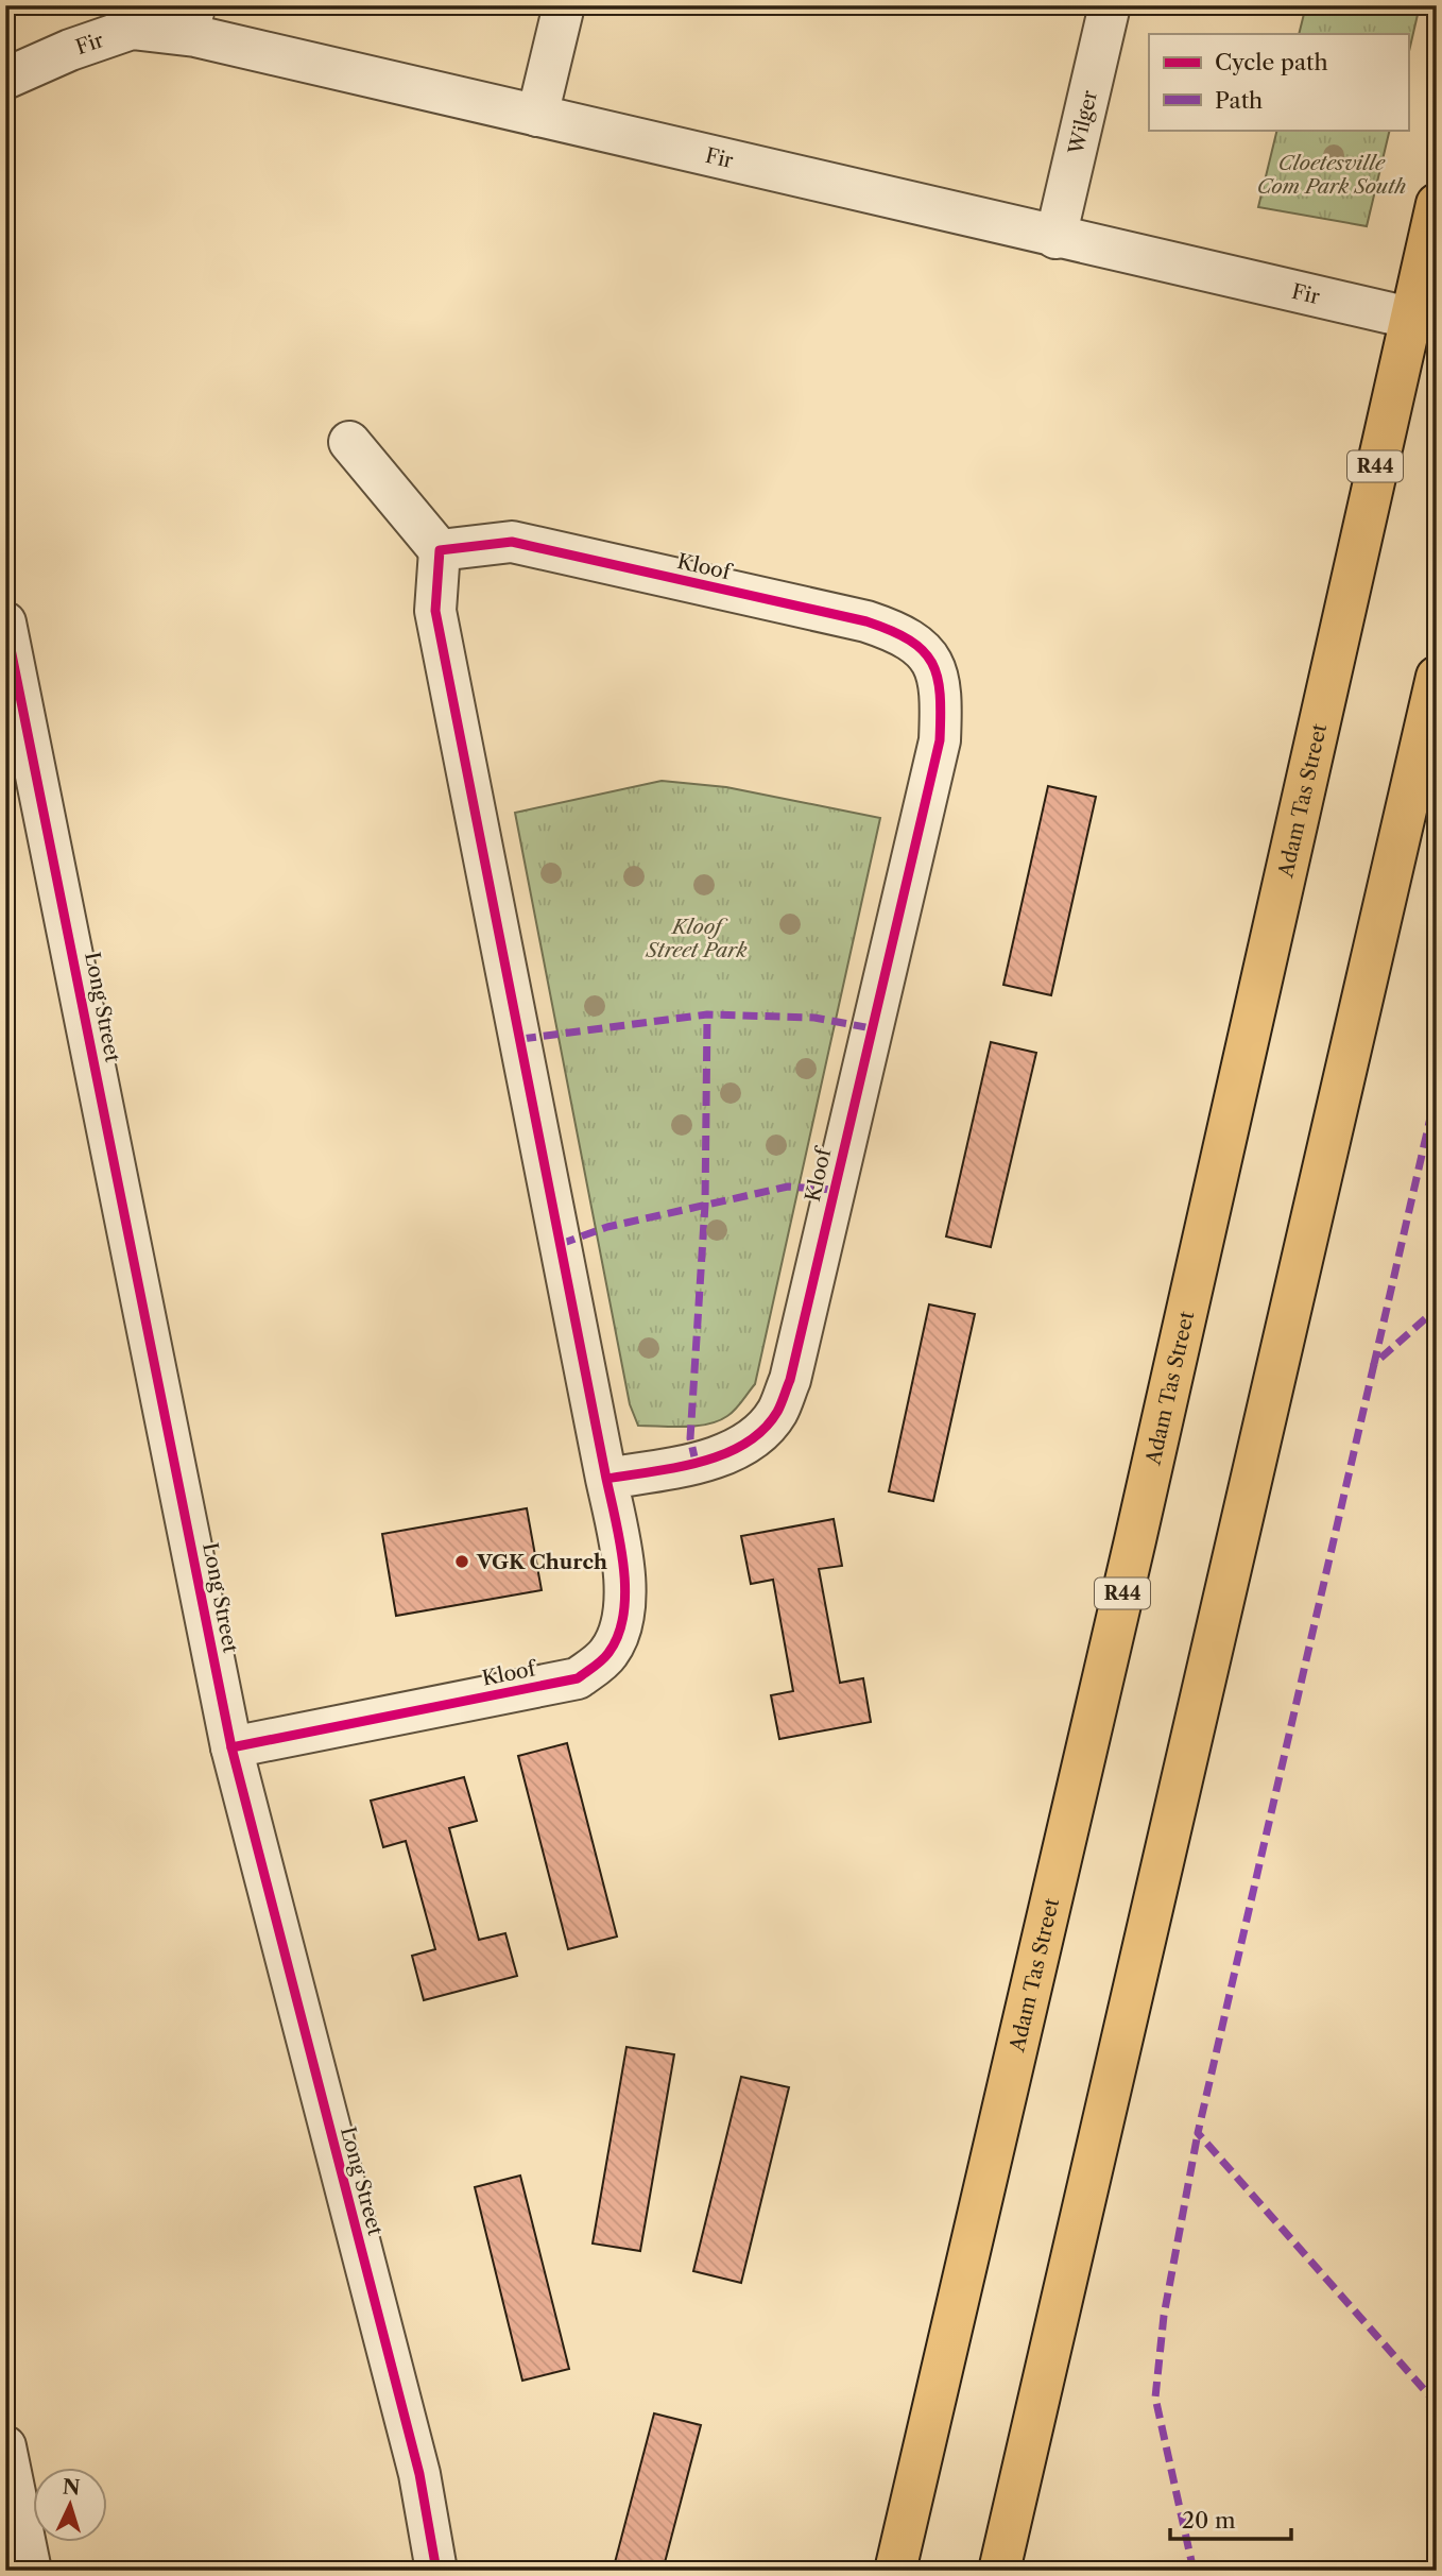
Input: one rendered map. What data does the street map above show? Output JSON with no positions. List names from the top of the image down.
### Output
{
  "streets": {
    "main road": ["R44", "Adam Tas Street"],
    "street": [
      "Fir",
      "Wilger",
      "Kloof",
      "Long Street"
    ]
  },
  "crossings": [
    ["Fir", "Wilger"],
    ["Fir", "Adam Tas Street"],
    ["Kloof", "Long Street"]
  ],
  "parks": ["Cloetesville Com Park South", "Kloof Street Park"],
  "places": ["VGK Church"],
  "legend": ["Cycle path", "Path"],
  "scale_bar": "20 m",
  "north": "top"
}
